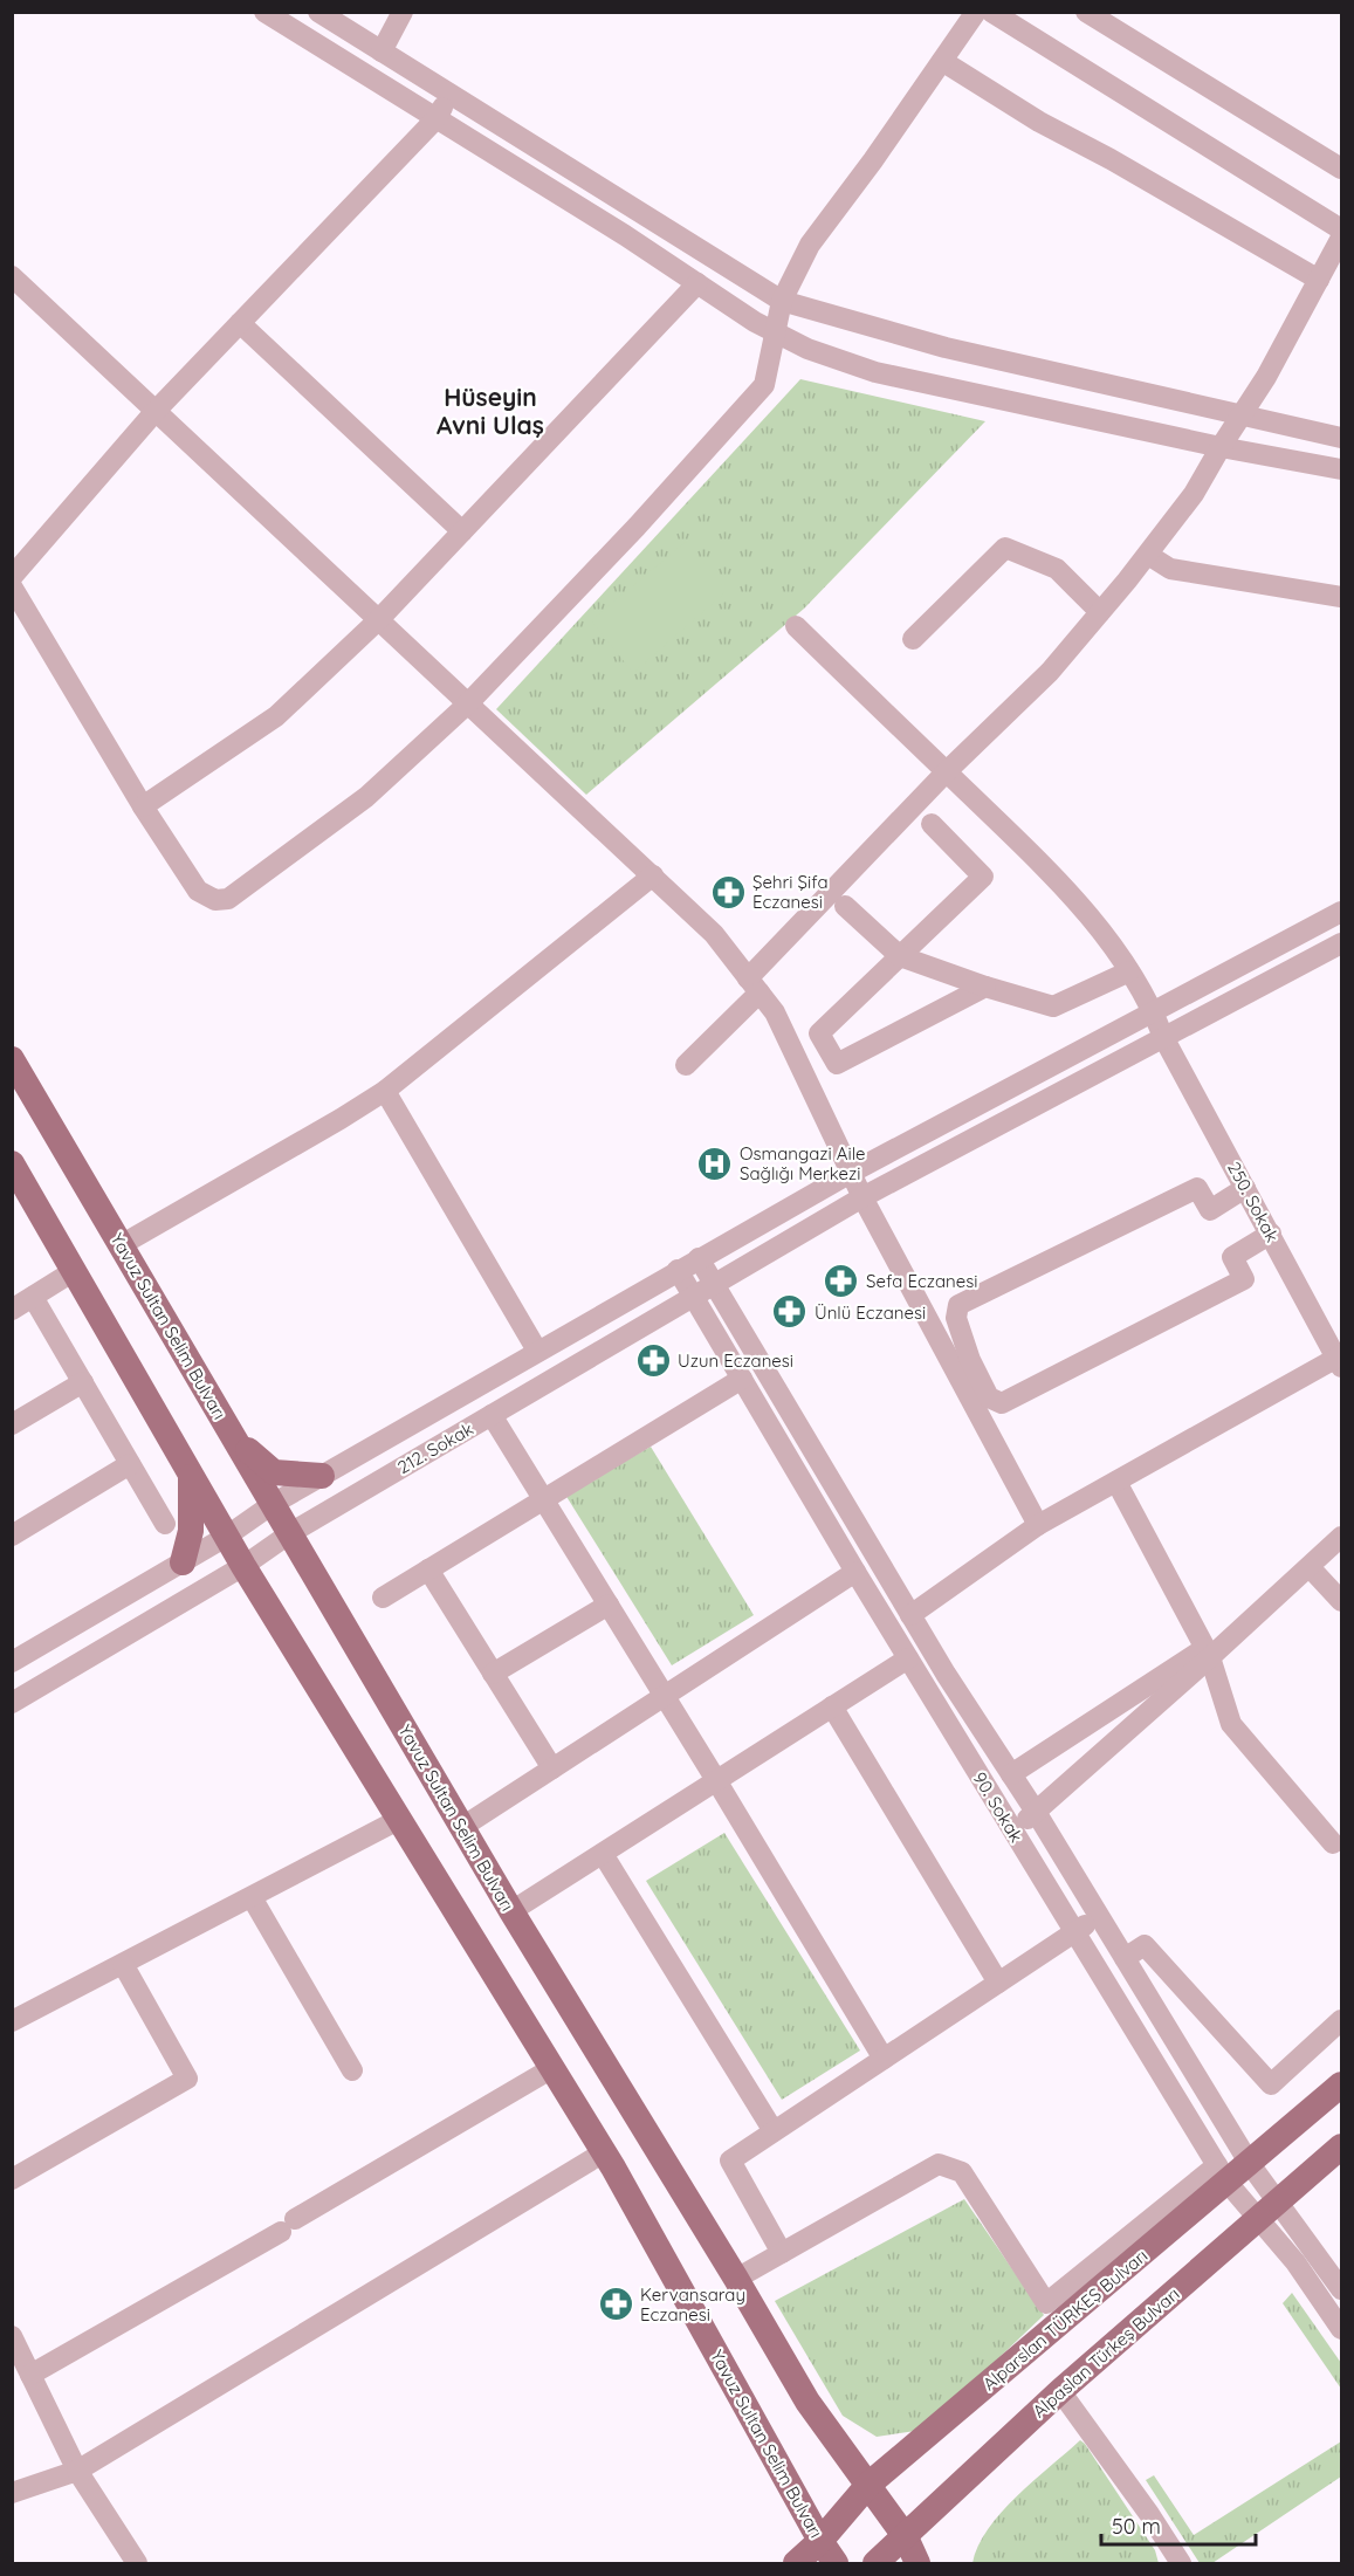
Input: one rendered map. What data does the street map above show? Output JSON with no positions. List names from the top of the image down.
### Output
{
  "streets": {
    "main road": ["Yavuz Sultan Selim Bulvarı", "Alparslan TÜRKEŞ Bulvarı", "Alpaslan Türkeş Bulvarı"],
    "street": ["250. Sokak", "212. Sokak", "90. Sokak"]
  },
  "crossings": [
    ["250. Sokak", "212. Sokak"],
    ["Yavuz Sultan Selim Bulvarı", "212. Sokak"],
    ["Yavuz Sultan Selim Bulvarı", "Alparslan TÜRKEŞ Bulvarı"],
    ["Yavuz Sultan Selim Bulvarı", "Alpaslan Türkeş Bulvarı"],
    ["212. Sokak", "90. Sokak"],
    ["90. Sokak", "Alparslan TÜRKEŞ Bulvarı"],
    ["90. Sokak", "Alpaslan Türkeş Bulvarı"]
  ],
  "districts": ["Hüseyin Avni Ulaş"],
  "places": {
    "pharmacy": [
      "Şehri Şifa Eczanesi",
      "Sefa Eczanesi",
      "Ünlü Eczanesi",
      "Uzun Eczanesi",
      "Kervansaray Eczanesi"
    ],
    "hospital": ["Osmangazi Aile Sağlığı Merkezi"]
  },
  "scale_bar": "50 m"
}
